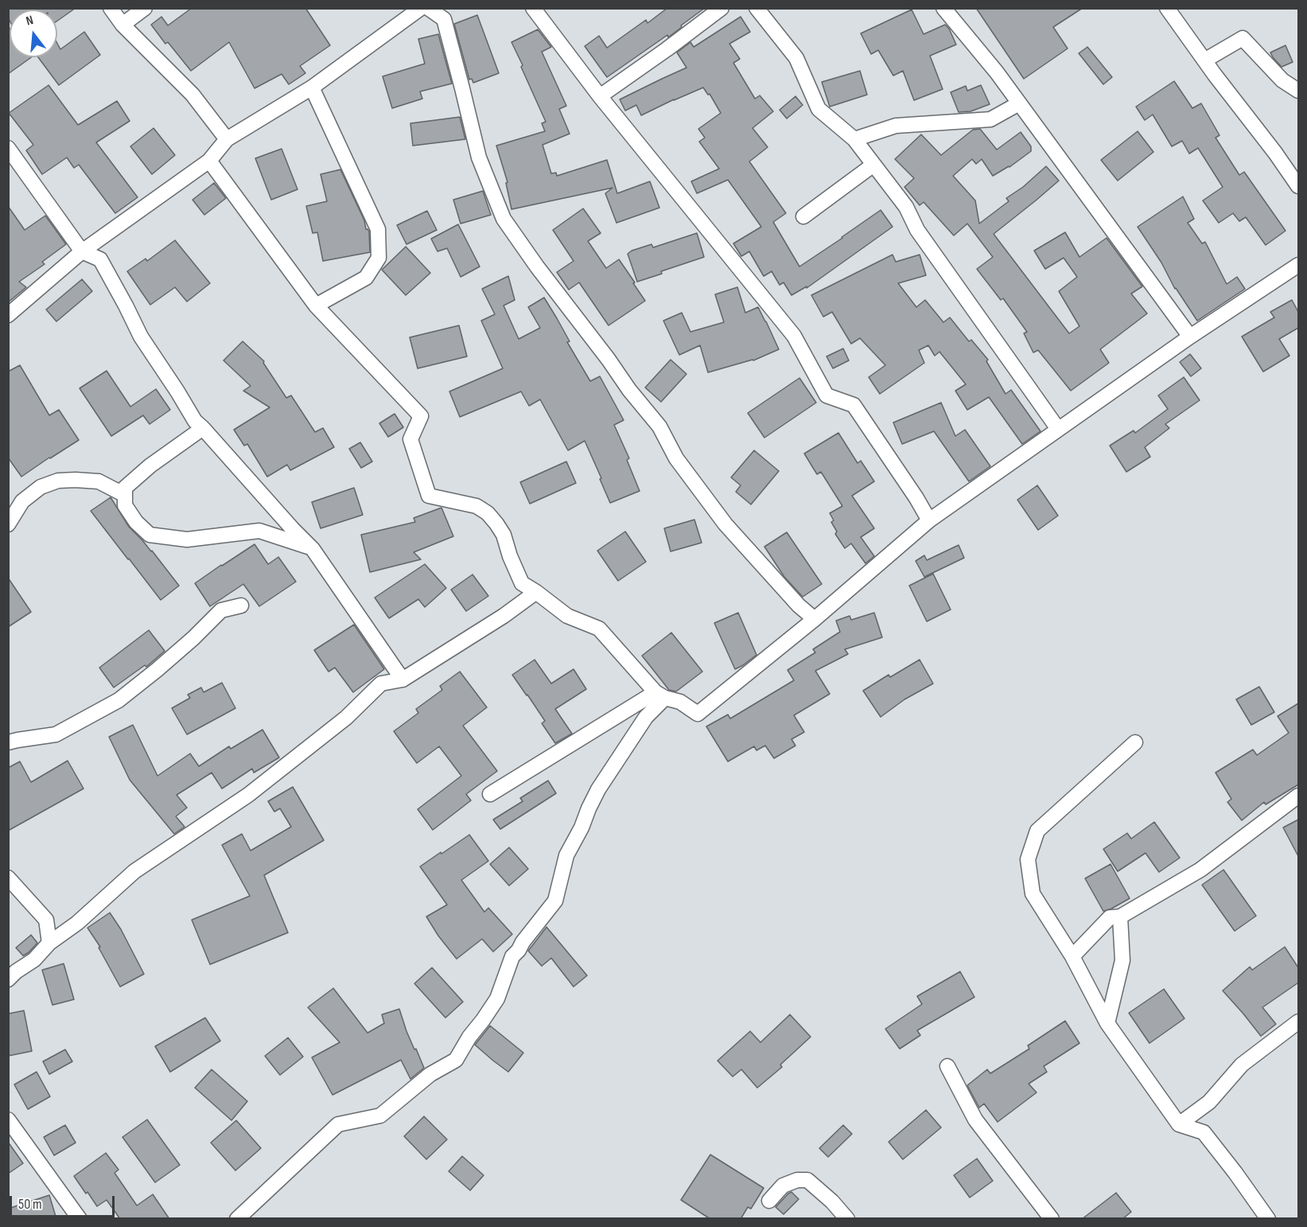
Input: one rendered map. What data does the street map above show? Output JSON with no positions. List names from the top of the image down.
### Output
{
  "scale_bar": "50 m",
  "north": "top"
}
